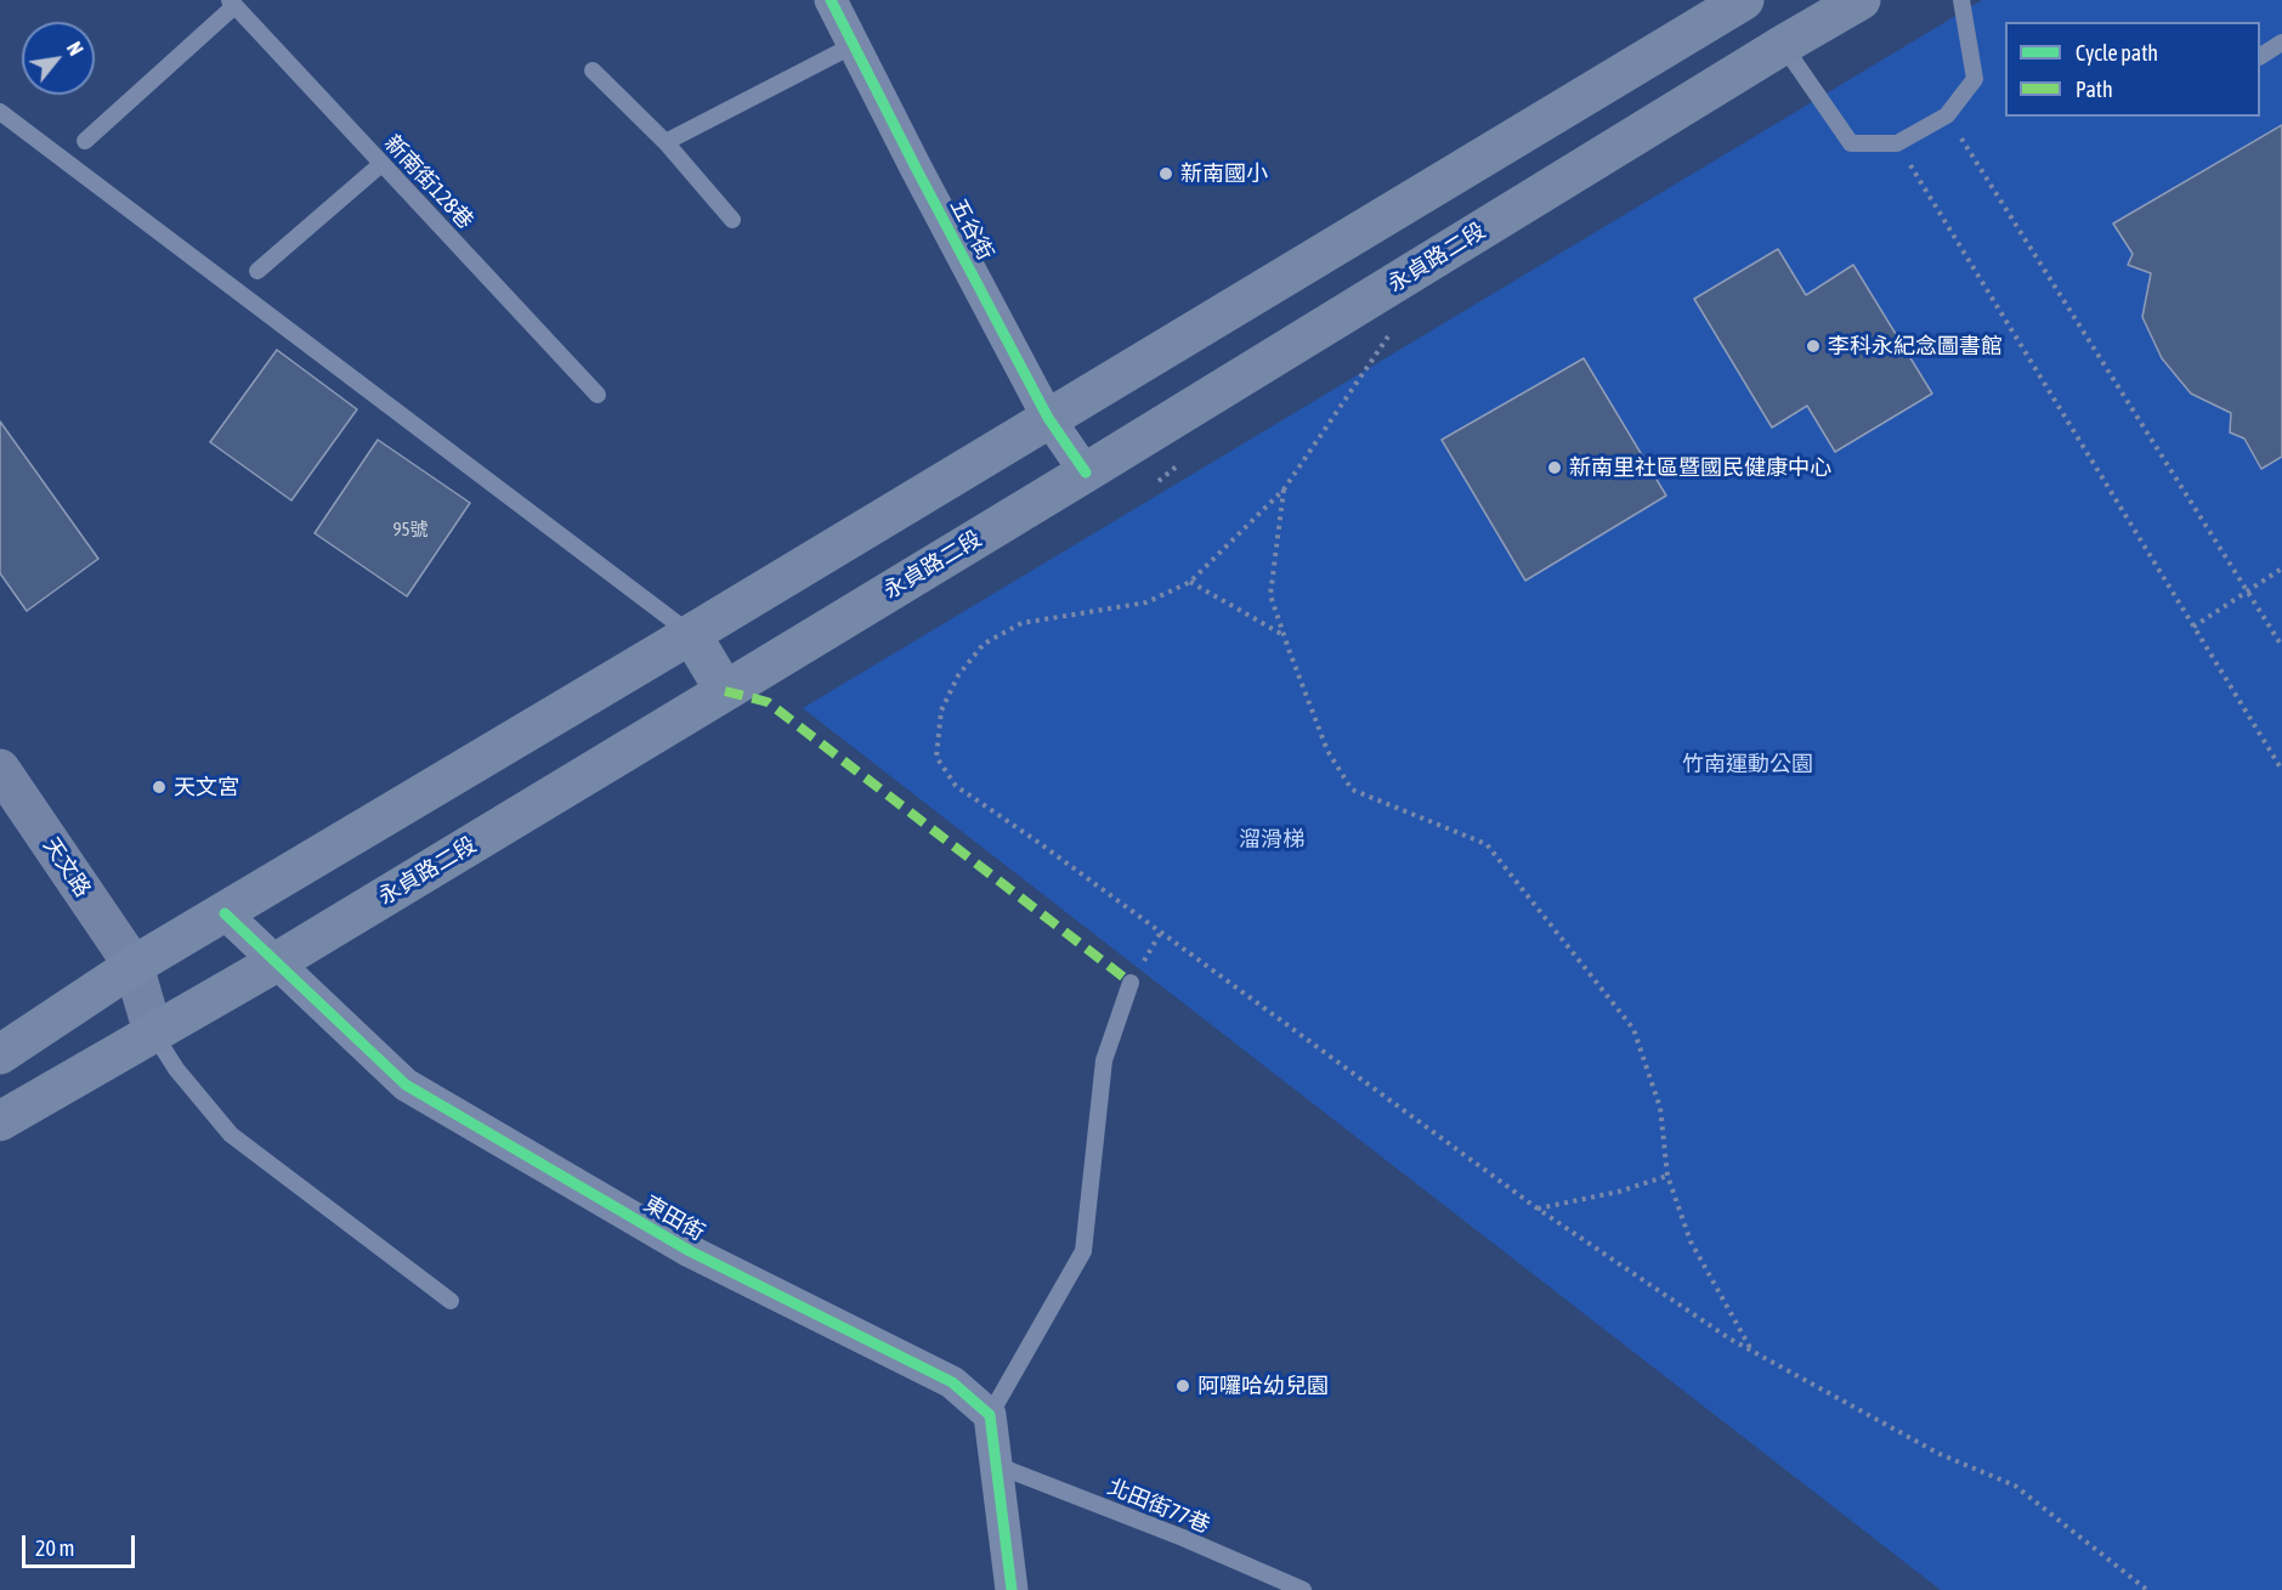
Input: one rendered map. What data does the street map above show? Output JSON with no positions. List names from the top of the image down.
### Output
{
  "streets": {
    "main road": ["永貞路二段"],
    "street": ["五谷街", "天文路", "東田街"],
    "lane": ["新南街128巷", "北田街77巷"]
  },
  "crossings": [
    ["五谷街", "永貞路二段"],
    ["永貞路二段", "天文路"],
    ["永貞路二段", "東田街"]
  ],
  "parks": ["竹南運動公園", "溜滑梯"],
  "places": [
    "新南國小",
    "李科永紀念圖書館",
    "新南里社區暨國民健康中心",
    "天文宮",
    "阿囉哈幼兒園"
  ],
  "house_numbers": ["95號"],
  "legend": ["Cycle path", "Path"],
  "scale_bar": "20 m",
  "north": "top right"
}
